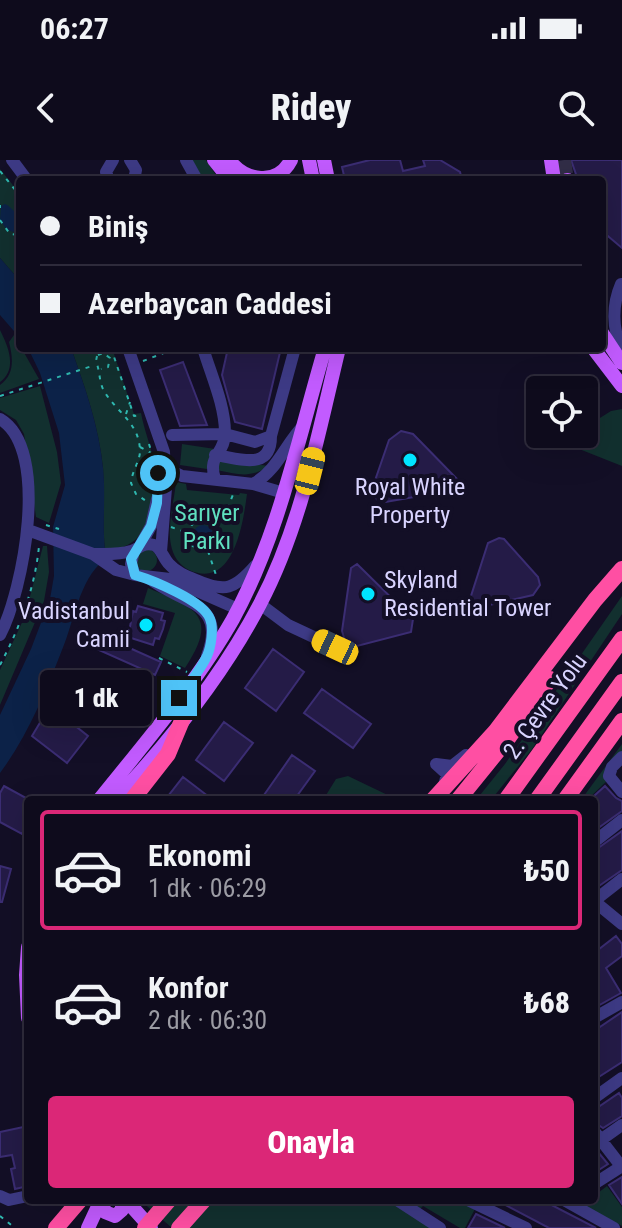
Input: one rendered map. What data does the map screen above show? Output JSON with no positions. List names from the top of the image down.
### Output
{
  "streets": {
    "highway": ["2. Çevre Yolu"]
  },
  "parks": ["Sarıyer Parkı"],
  "places": ["Royal White Property", "Skyland Residential Tower", "Vadistanbul Camii"],
  "page": {
    "status": "06:27",
    "header": "Ridey",
    "banner": ["Biniş", "Azerbaycan Caddesi"],
    "bubble": "1 dk",
    "list": [
      {
        "name": "Ekonomi",
        "note": "1 dk · 06:29",
        "value": "₺50"
      },
      {
        "name": "Konfor",
        "note": "2 dk · 06:30",
        "value": "₺68"
      }
    ],
    "buttons": "Onayla"
  }
}
